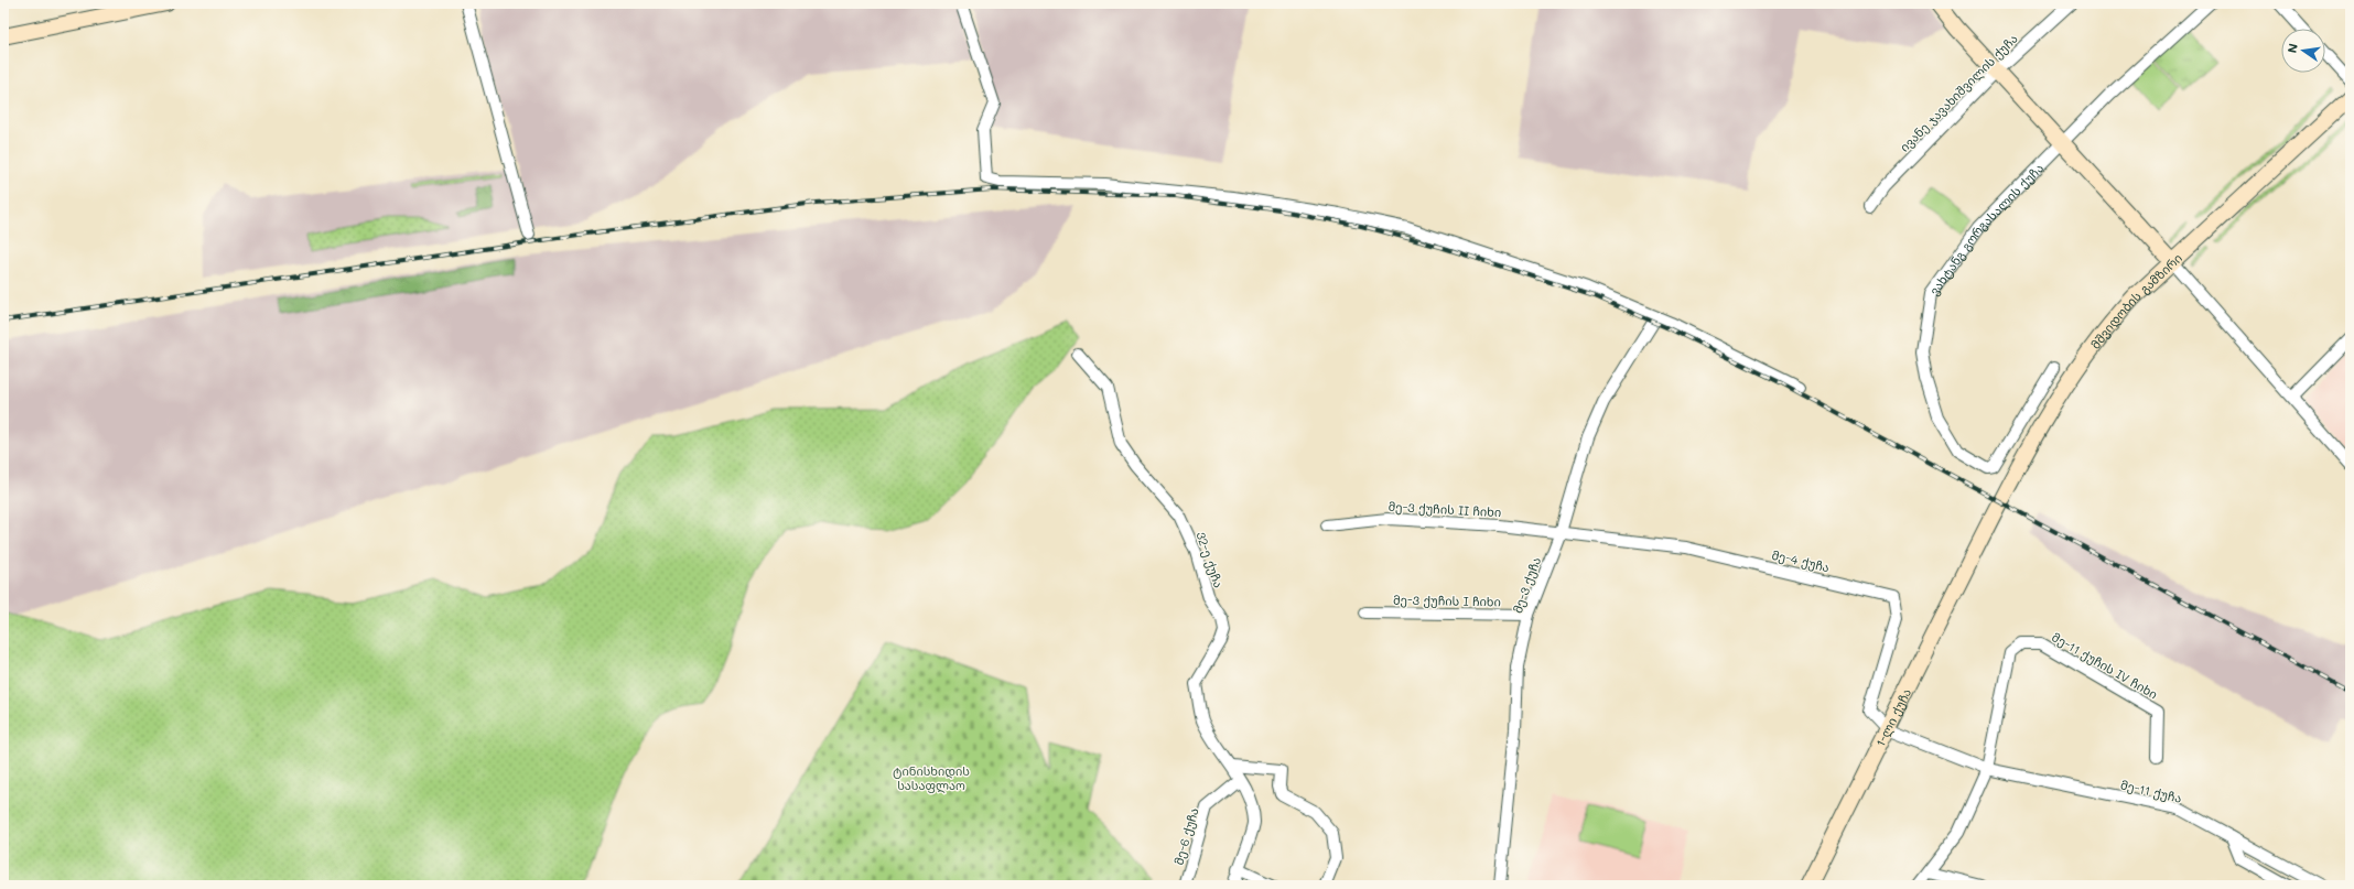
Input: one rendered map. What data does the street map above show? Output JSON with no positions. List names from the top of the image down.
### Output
{
  "streets": {
    "main road": ["მშვიდობის გამზირი", "1-ლი ქუჩა"],
    "street": [
      "ივანე ჯავახიშვილის ქუჩა",
      "ვახტანგ გორგასალის ქუჩა",
      "მე-3 ქუჩის II ჩიხი",
      "32-ე ქუჩა",
      "მე-4 ქუჩა",
      "მე-3 ქუჩა",
      "მე-3 ქუჩის I ჩიხი",
      "მე-11 ქუჩის IV ჩიხი",
      "მე-11 ქუჩა",
      "მე-6 ქუჩა"
    ]
  },
  "crossings": [
    ["მშვიდობის გამზირი", "1-ლი ქუჩა"],
    ["მე-3 ქუჩის II ჩიხი", "მე-4 ქუჩა"],
    ["მე-3 ქუჩის II ჩიხი", "მე-3 ქუჩა"],
    ["32-ე ქუჩა", "მე-6 ქუჩა"],
    ["მე-4 ქუჩა", "მე-3 ქუჩა"],
    ["მე-4 ქუჩა", "1-ლი ქუჩა"],
    ["მე-4 ქუჩა", "მე-11 ქუჩა"],
    ["მე-3 ქუჩა", "მე-3 ქუჩის I ჩიხი"],
    ["მე-11 ქუჩის IV ჩიხი", "მე-11 ქუჩა"],
    ["1-ლი ქუჩა", "მე-11 ქუჩა"]
  ],
  "parks": ["ტინისხიდის სასაფლაო"],
  "north": "left"
}
